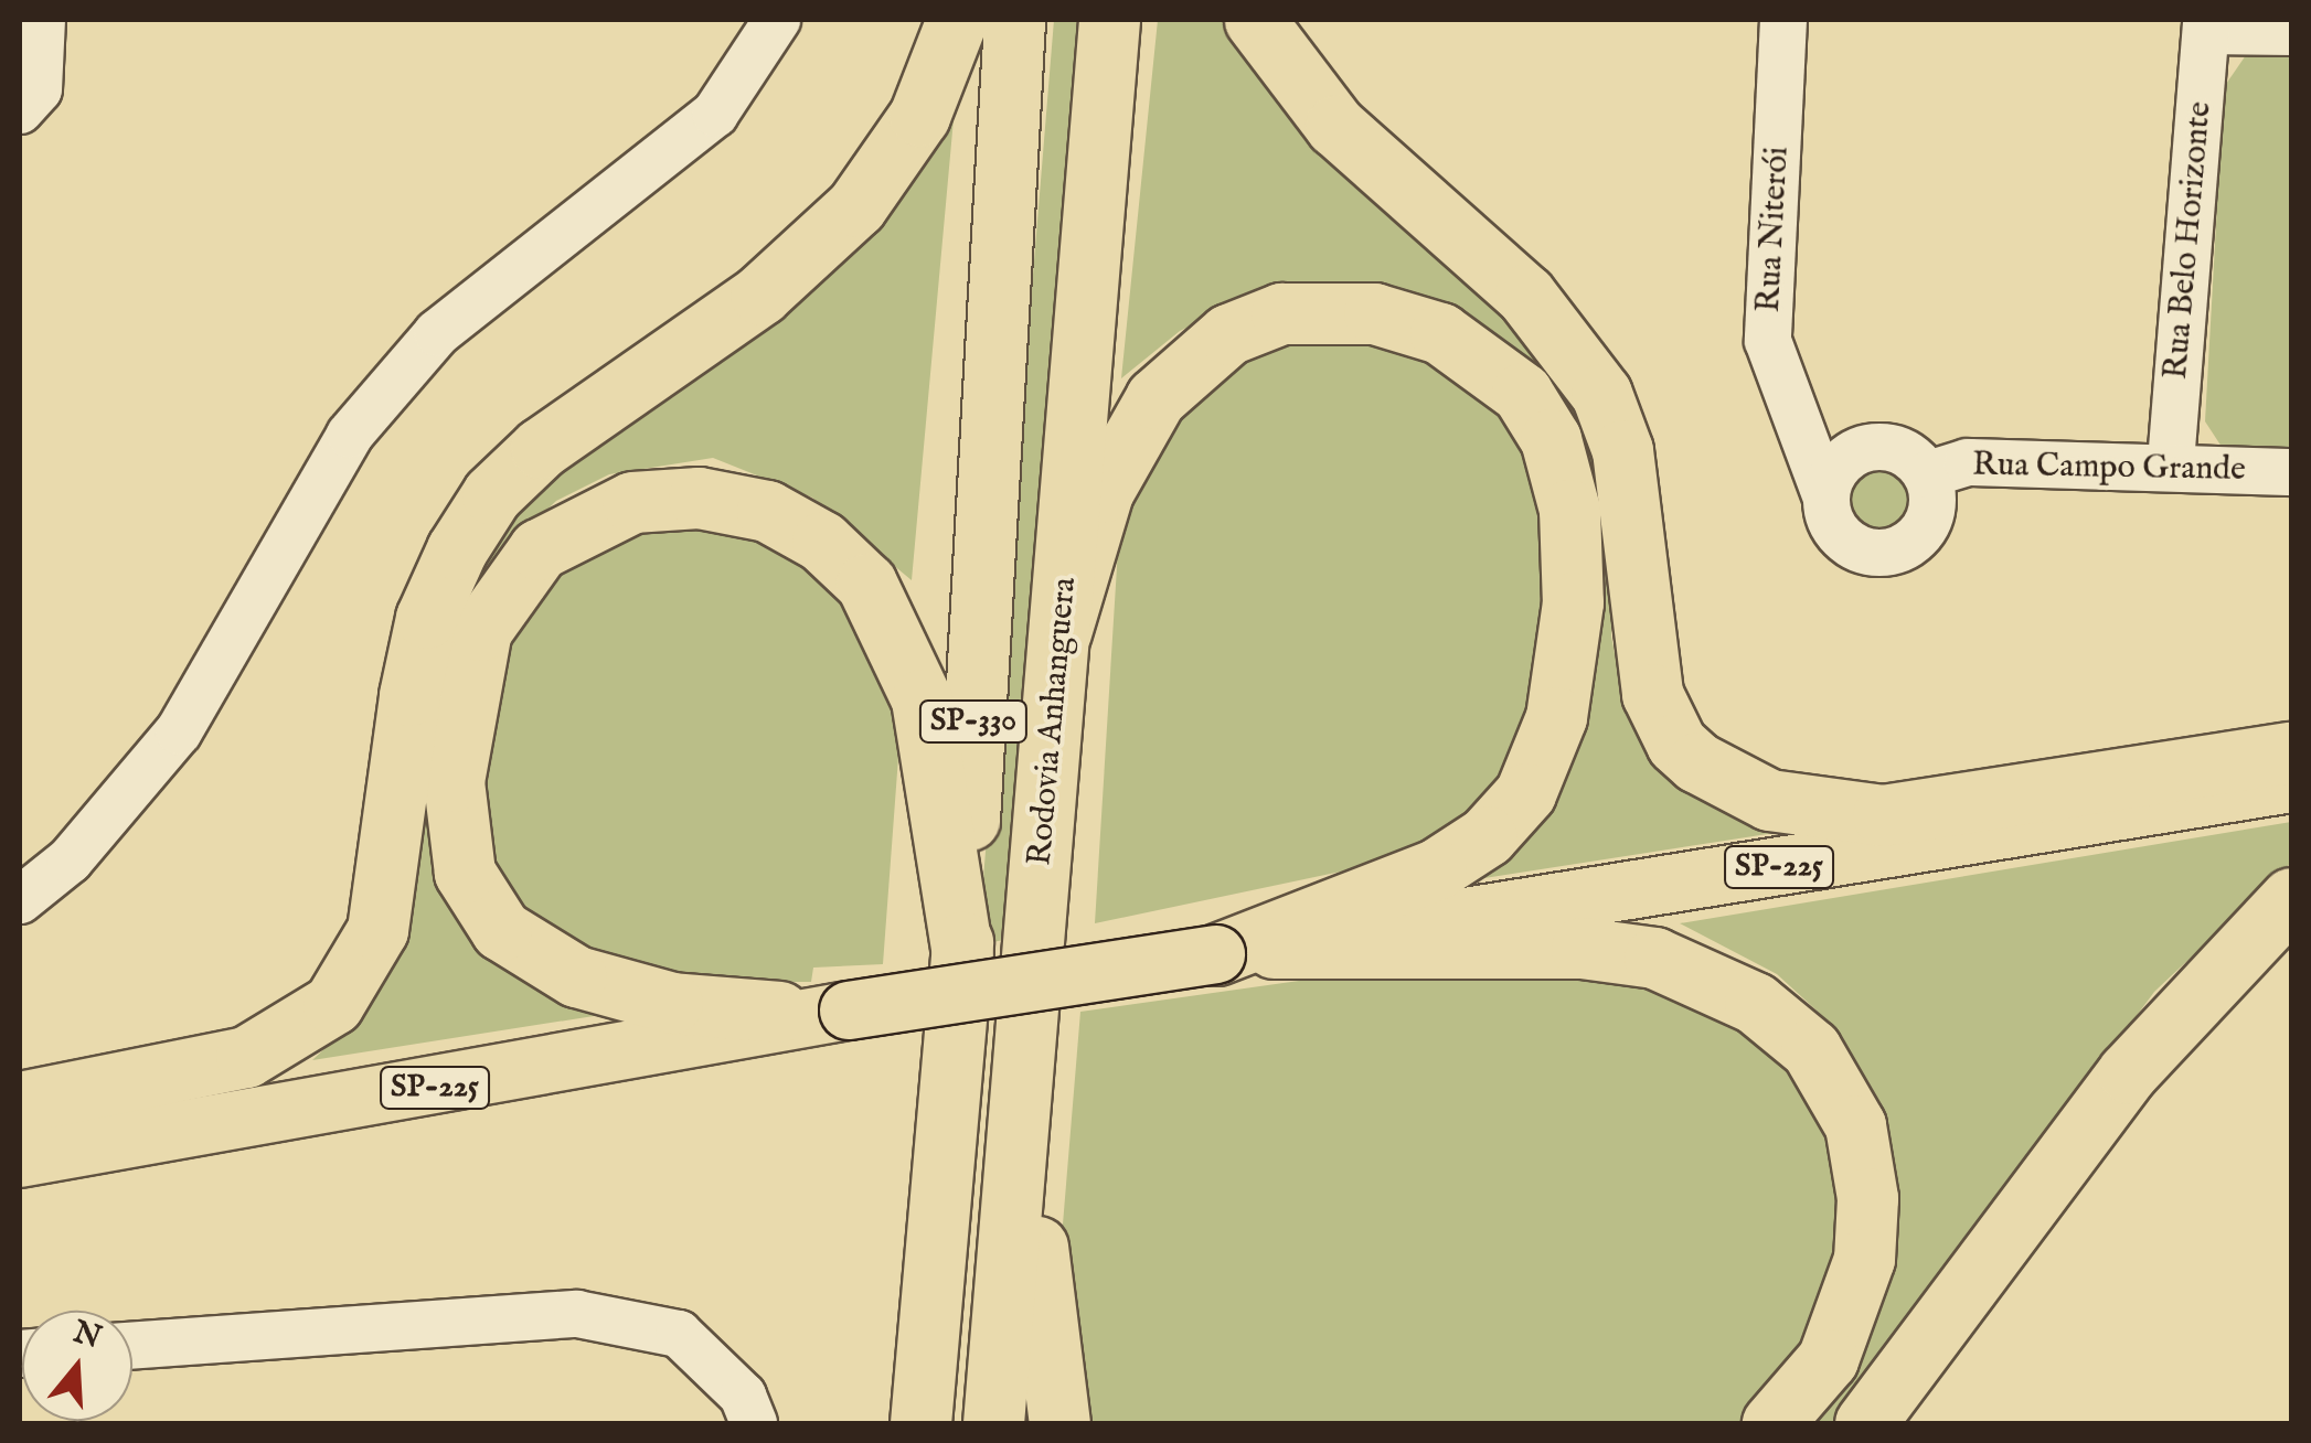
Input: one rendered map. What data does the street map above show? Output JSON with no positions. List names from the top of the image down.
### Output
{
  "streets": {
    "highway": ["SP-330", "Rodovia Anhanguera"],
    "main road": ["SP-225"],
    "street": ["Rua Niterói", "Rua Belo Horizonte", "Rua Campo Grande"]
  },
  "crossings": [
    ["Rua Niterói", "Rua Campo Grande"],
    ["Rua Belo Horizonte", "Rua Campo Grande"]
  ],
  "north": "top"
}
